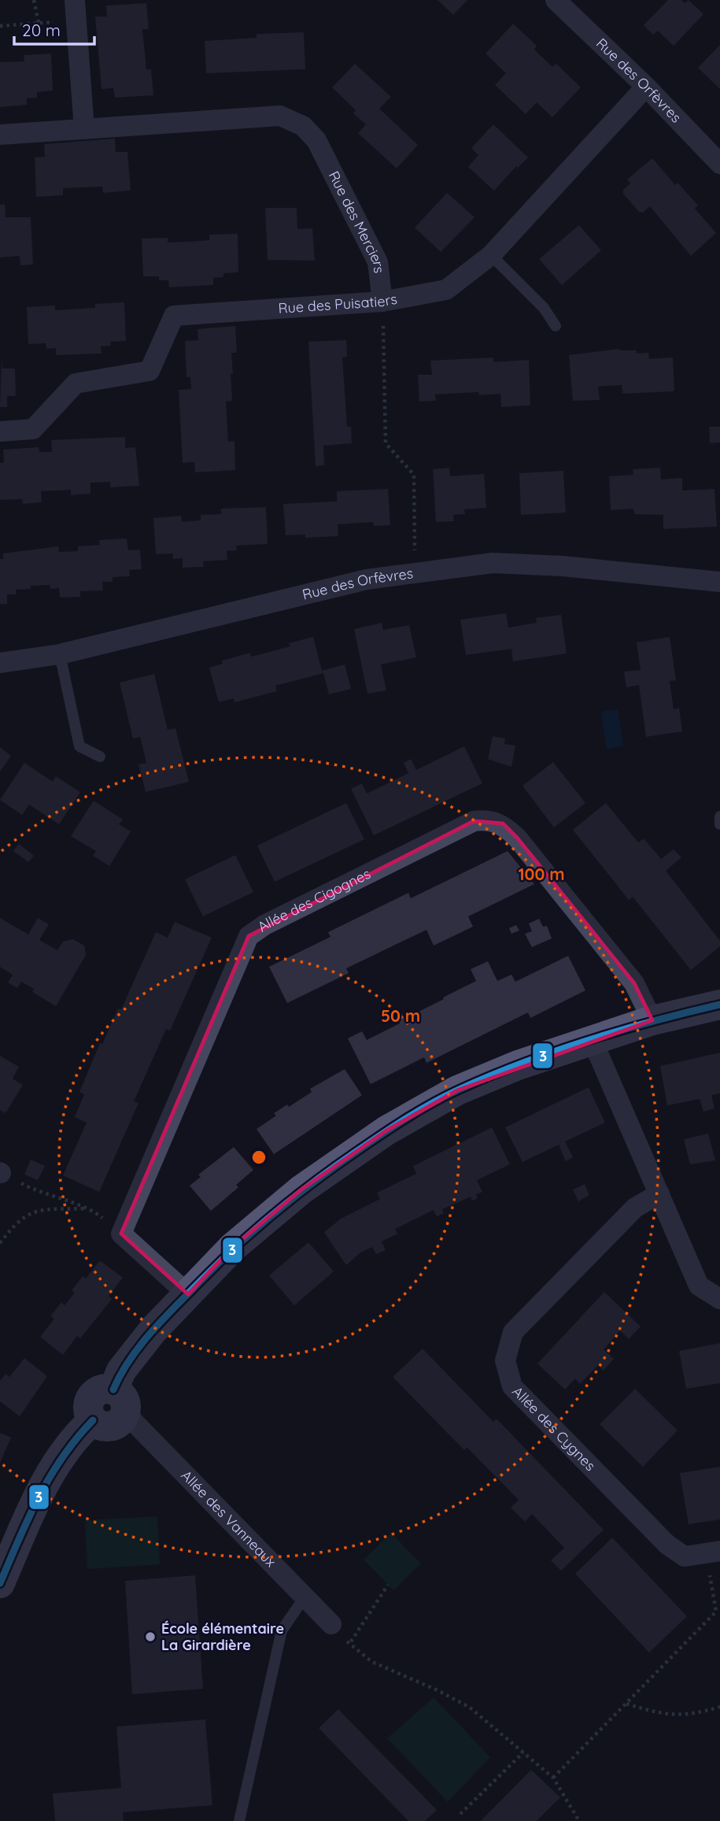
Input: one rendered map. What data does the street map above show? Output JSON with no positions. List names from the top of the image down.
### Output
{
  "streets": {
    "street": [
      "Rue des Orfèvres",
      "Rue des Merciers",
      "Rue des Puisatiers",
      "Allée des Cigognes",
      "Allée des Cygnes",
      "Allée des Vanneaux"
    ]
  },
  "crossings": [
    ["Rue des Orfèvres", "Rue des Puisatiers"],
    ["Rue des Merciers", "Rue des Puisatiers"]
  ],
  "places": ["École élémentaire La Girardière"],
  "lines": ["transit line 3"],
  "scale_bar": "20 m",
  "rings": ["100 m", "50 m"]
}
